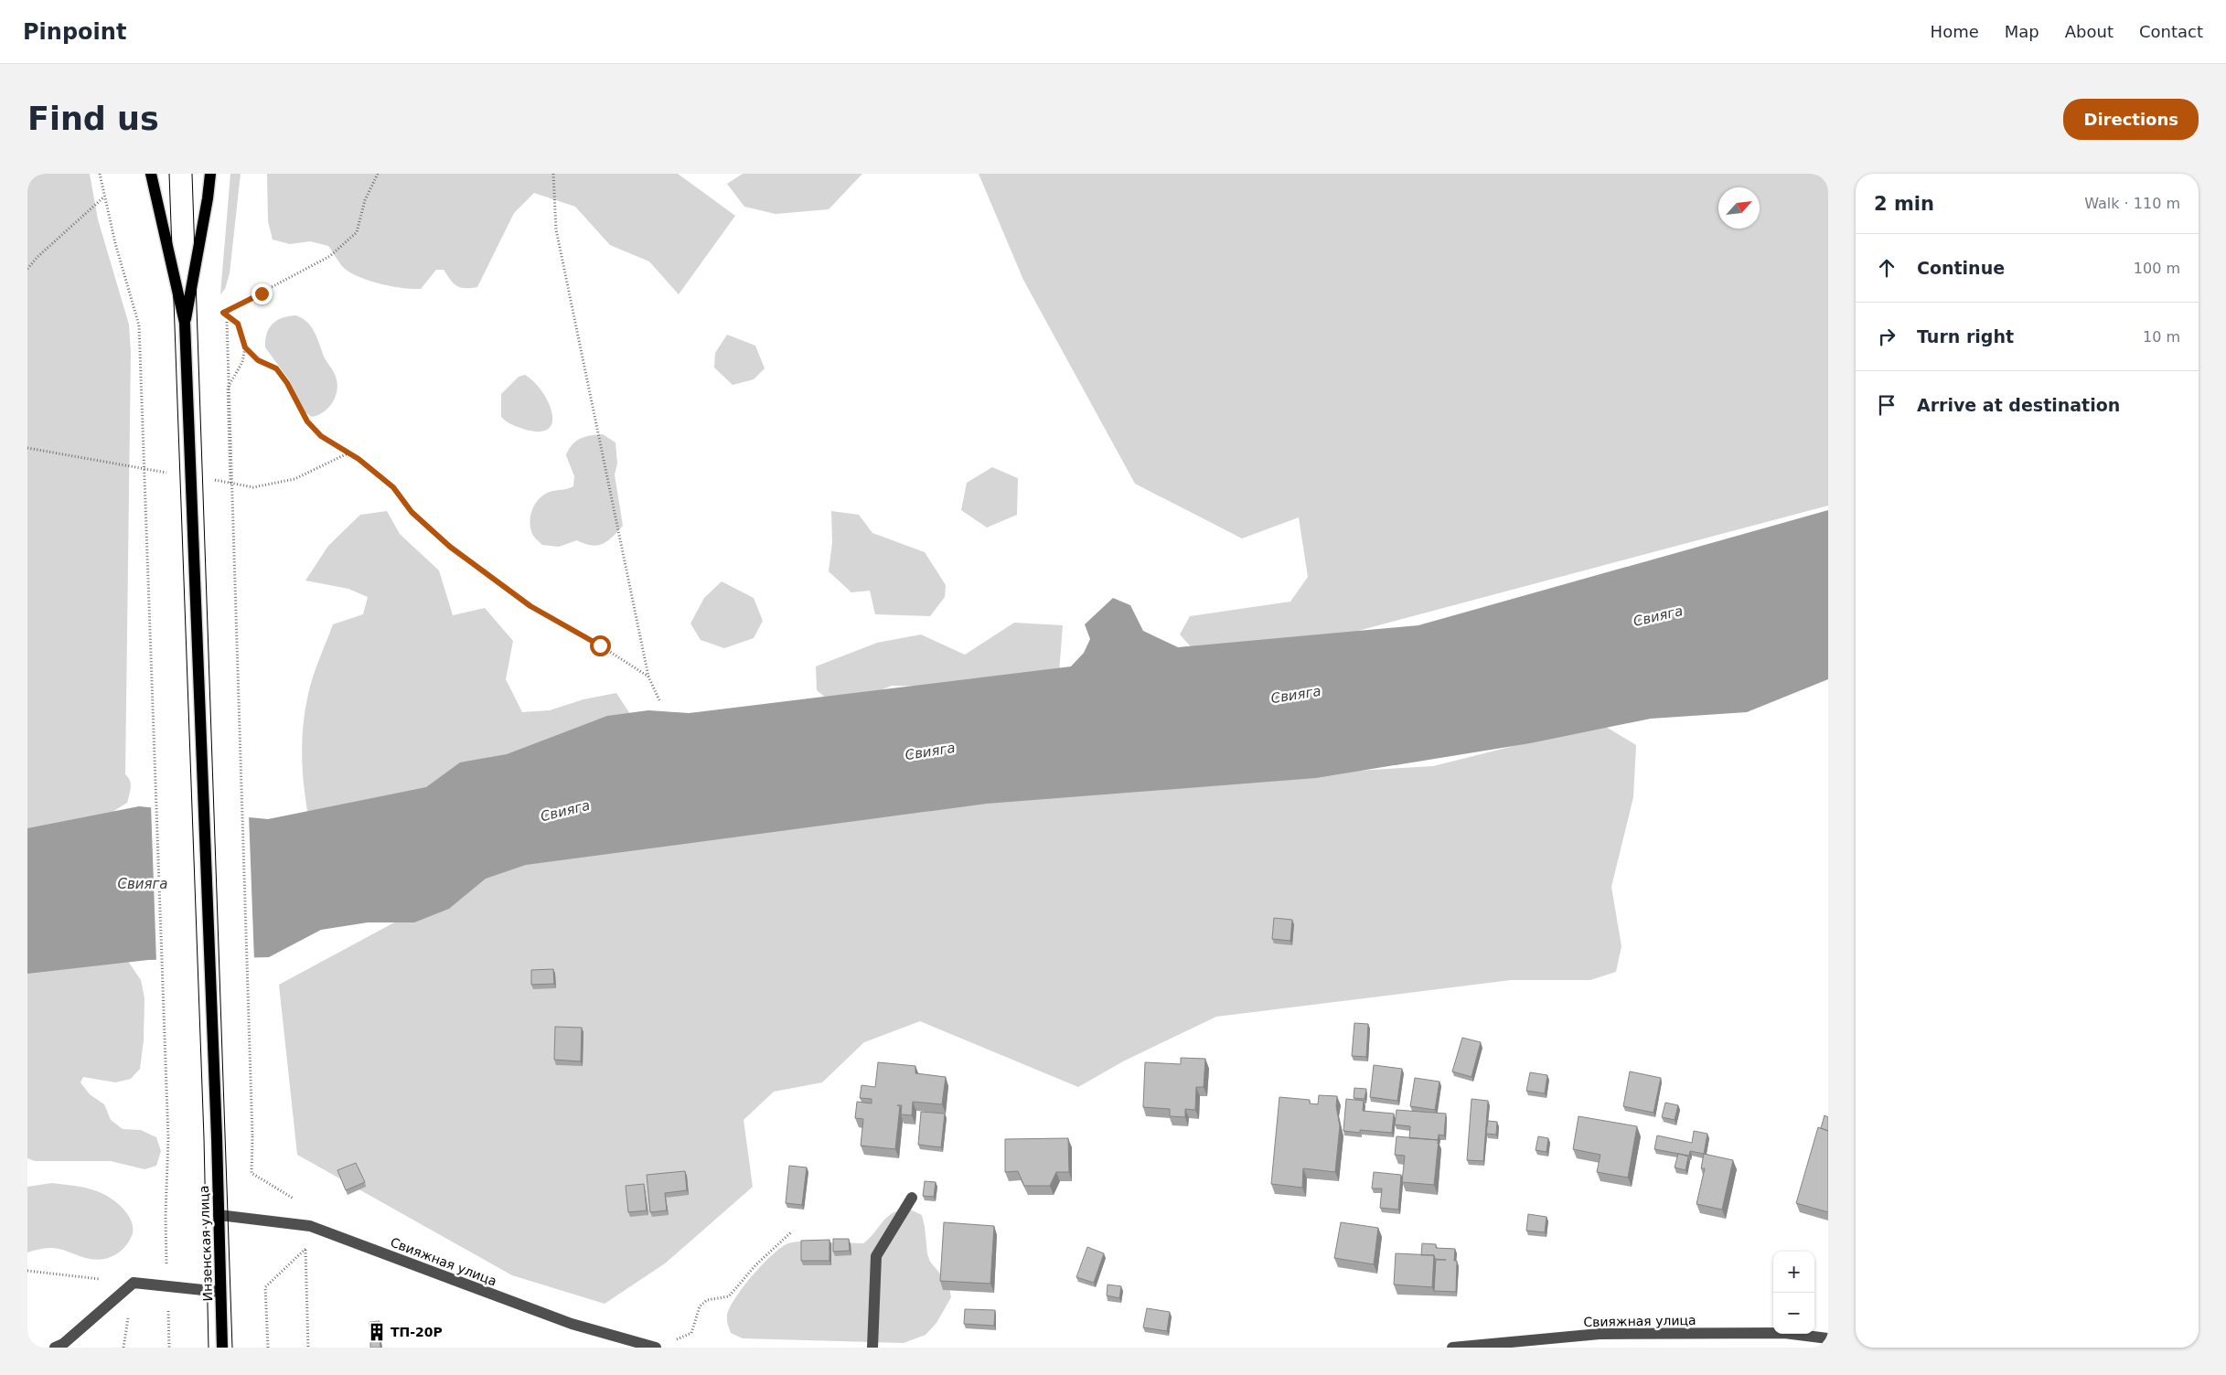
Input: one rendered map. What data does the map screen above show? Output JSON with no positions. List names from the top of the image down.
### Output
{
  "streets": {
    "main road": ["Инзенская улица"],
    "street": ["Свияжная улица"]
  },
  "crossings": [
    ["Инзенская улица", "Свияжная улица"]
  ],
  "water": ["Свияга"],
  "places": {
    "building": ["ТП-20Р"]
  },
  "north": "top right",
  "page": {
    "header": "Pinpoint",
    "nav": [
      "Home",
      "Map",
      "About",
      "Contact"
    ],
    "buttons": "Directions",
    "title": "Find us",
    "heading": ["2 min", "Walk · 110 m"],
    "list": [
      ["Continue", "100 m"],
      ["Turn right", "10 m"],
      "Arrive at destination"
    ],
    "map_buttons": ["+", "−"]
  }
}
